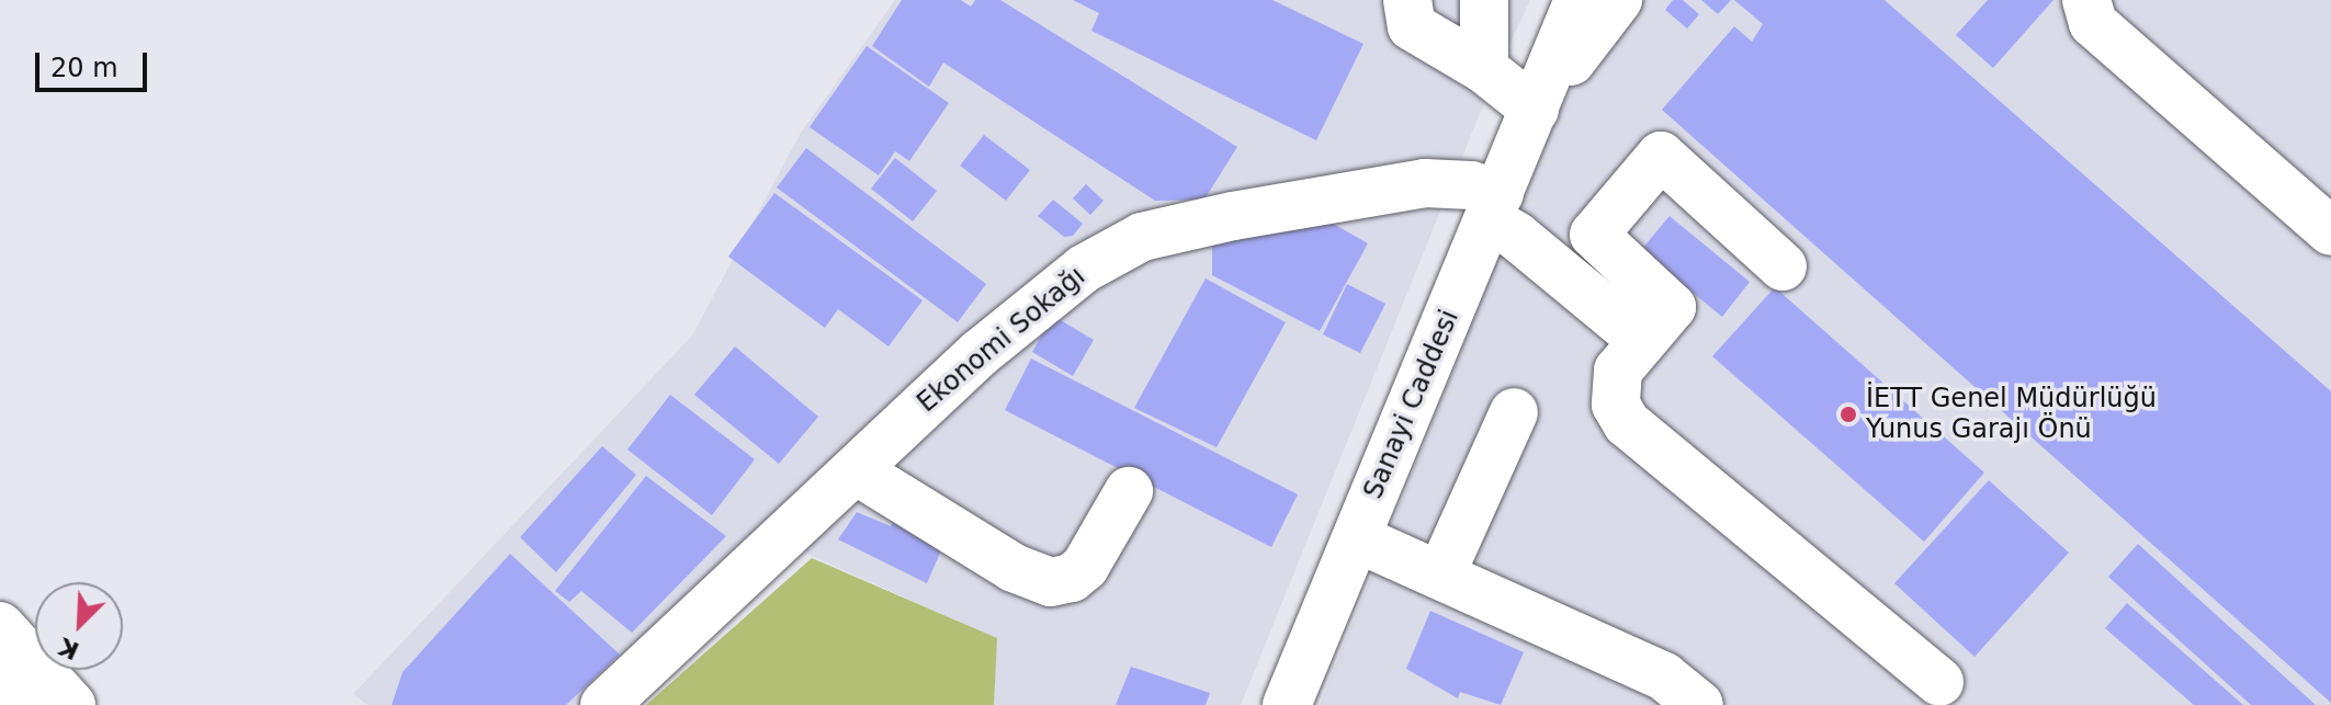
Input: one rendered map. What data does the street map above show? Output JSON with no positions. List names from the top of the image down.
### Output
{
  "streets": {
    "street": ["Ekonomi Sokağı", "Sanayi Caddesi"]
  },
  "crossings": [
    ["Ekonomi Sokağı", "Sanayi Caddesi"]
  ],
  "places": ["İETT Genel Müdürlüğü Yunus Garajı Önü"],
  "scale_bar": "20 m",
  "north": "bottom left"
}
